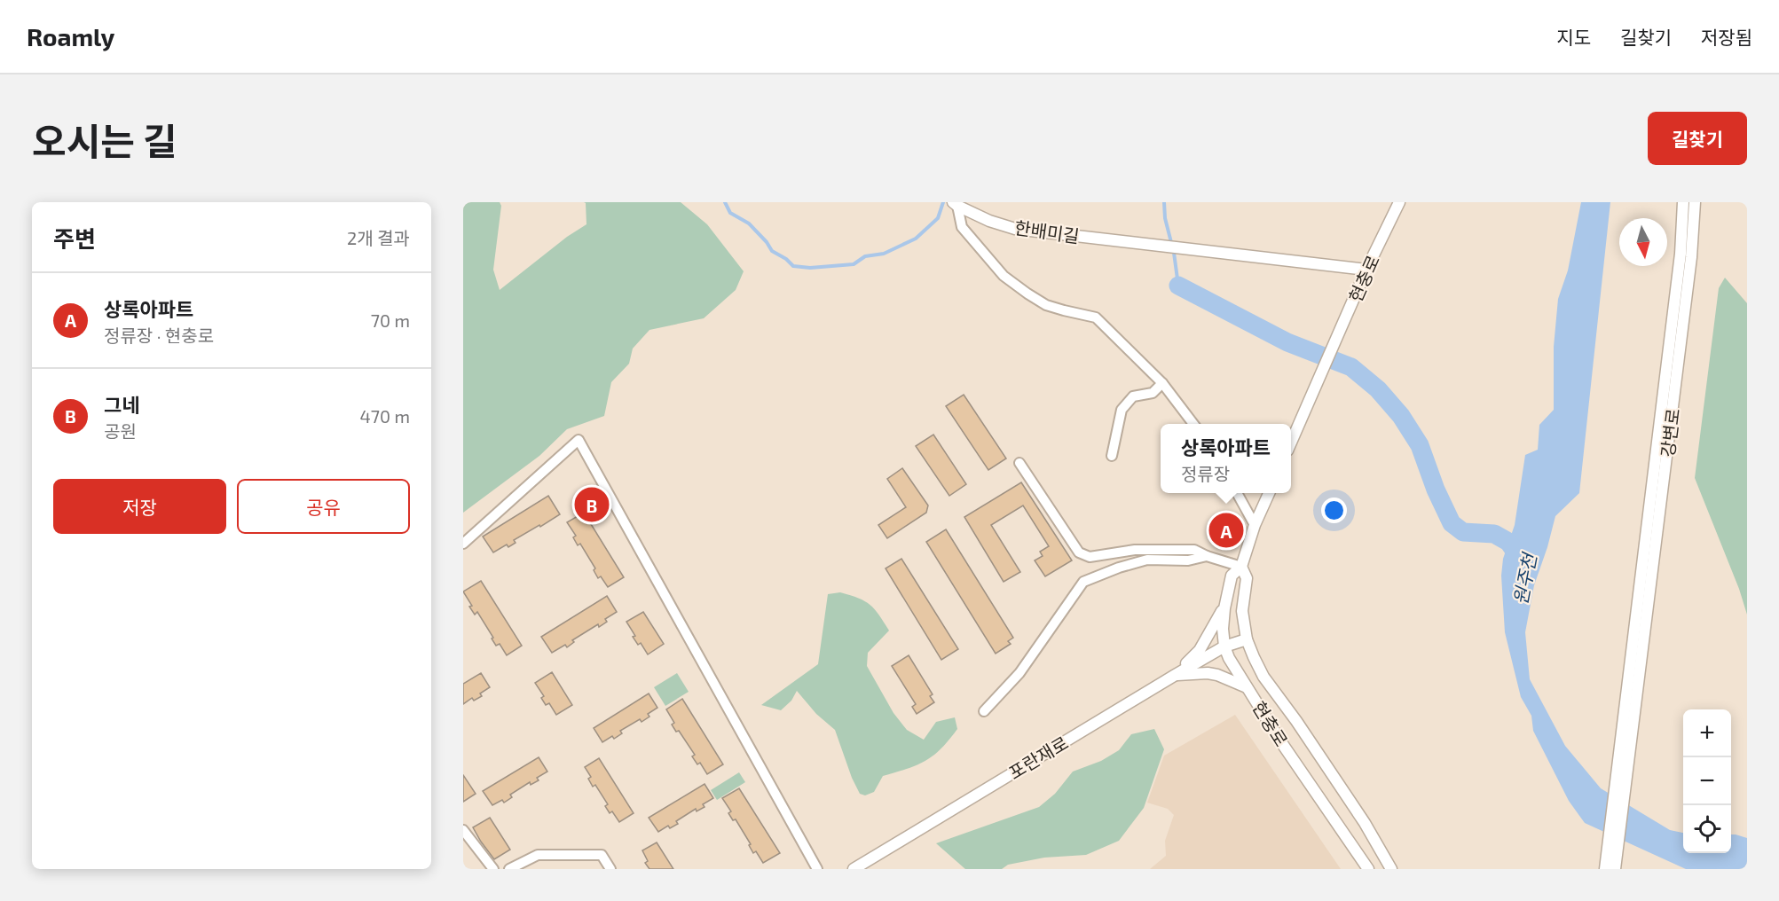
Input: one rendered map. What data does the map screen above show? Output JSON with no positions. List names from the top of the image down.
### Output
{
  "streets": {
    "street": [
      "한배미길",
      "현충로",
      "강변로",
      "포란재로"
    ]
  },
  "crossings": [
    ["한배미길", "현충로"],
    ["현충로", "포란재로"]
  ],
  "water": ["원주천"],
  "north": "bottom",
  "page": {
    "header": "Roamly",
    "nav": ["지도", "길찾기", "저장됨"],
    "title": "오시는 길",
    "buttons": [
      "길찾기",
      ["저장", "공유"]
    ],
    "heading": ["주변", "2개 결과"],
    "list": [
      {
        "mark": "A",
        "name": "상록아파트",
        "note": "정류장 · 현충로",
        "value": "70 m"
      },
      {
        "mark": "B",
        "name": "그네",
        "note": "공원",
        "value": "470 m"
      }
    ],
    "popup": ["상록아파트", "정류장"],
    "pins": ["B", "A"],
    "map_buttons": ["+", "−"]
  }
}
